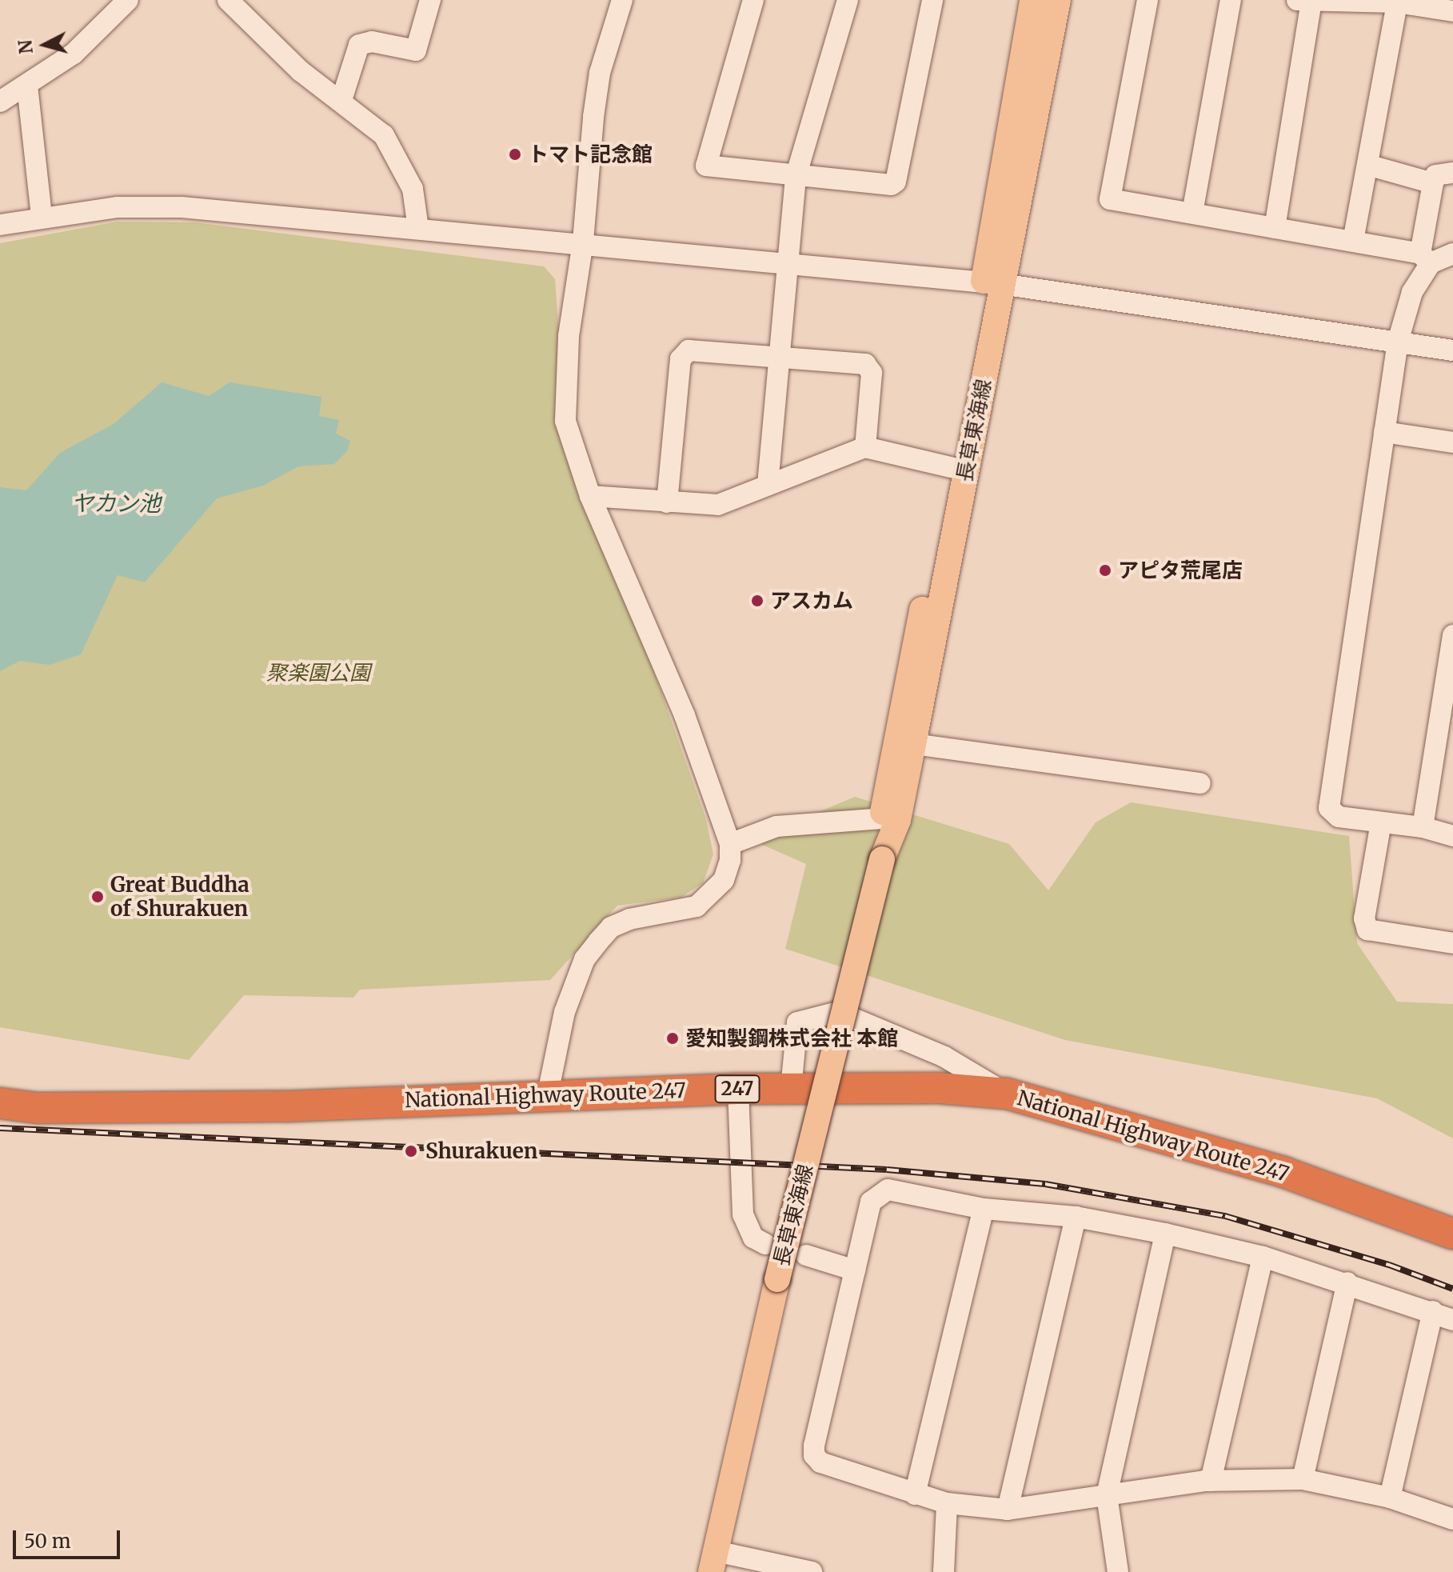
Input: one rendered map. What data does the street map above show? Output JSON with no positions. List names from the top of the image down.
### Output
{
  "streets": {
    "highway": ["247", "National Highway Route 247"],
    "main road": ["長草東海線"]
  },
  "water": ["ヤカン池"],
  "parks": ["聚楽園公園"],
  "places": [
    "トマト記念館",
    "アピタ荒尾店",
    "アスカム",
    "Great Buddha of Shurakuen",
    "愛知製鋼株式会社 本館",
    "Shurakuen"
  ],
  "scale_bar": "50 m",
  "north": "left"
}
